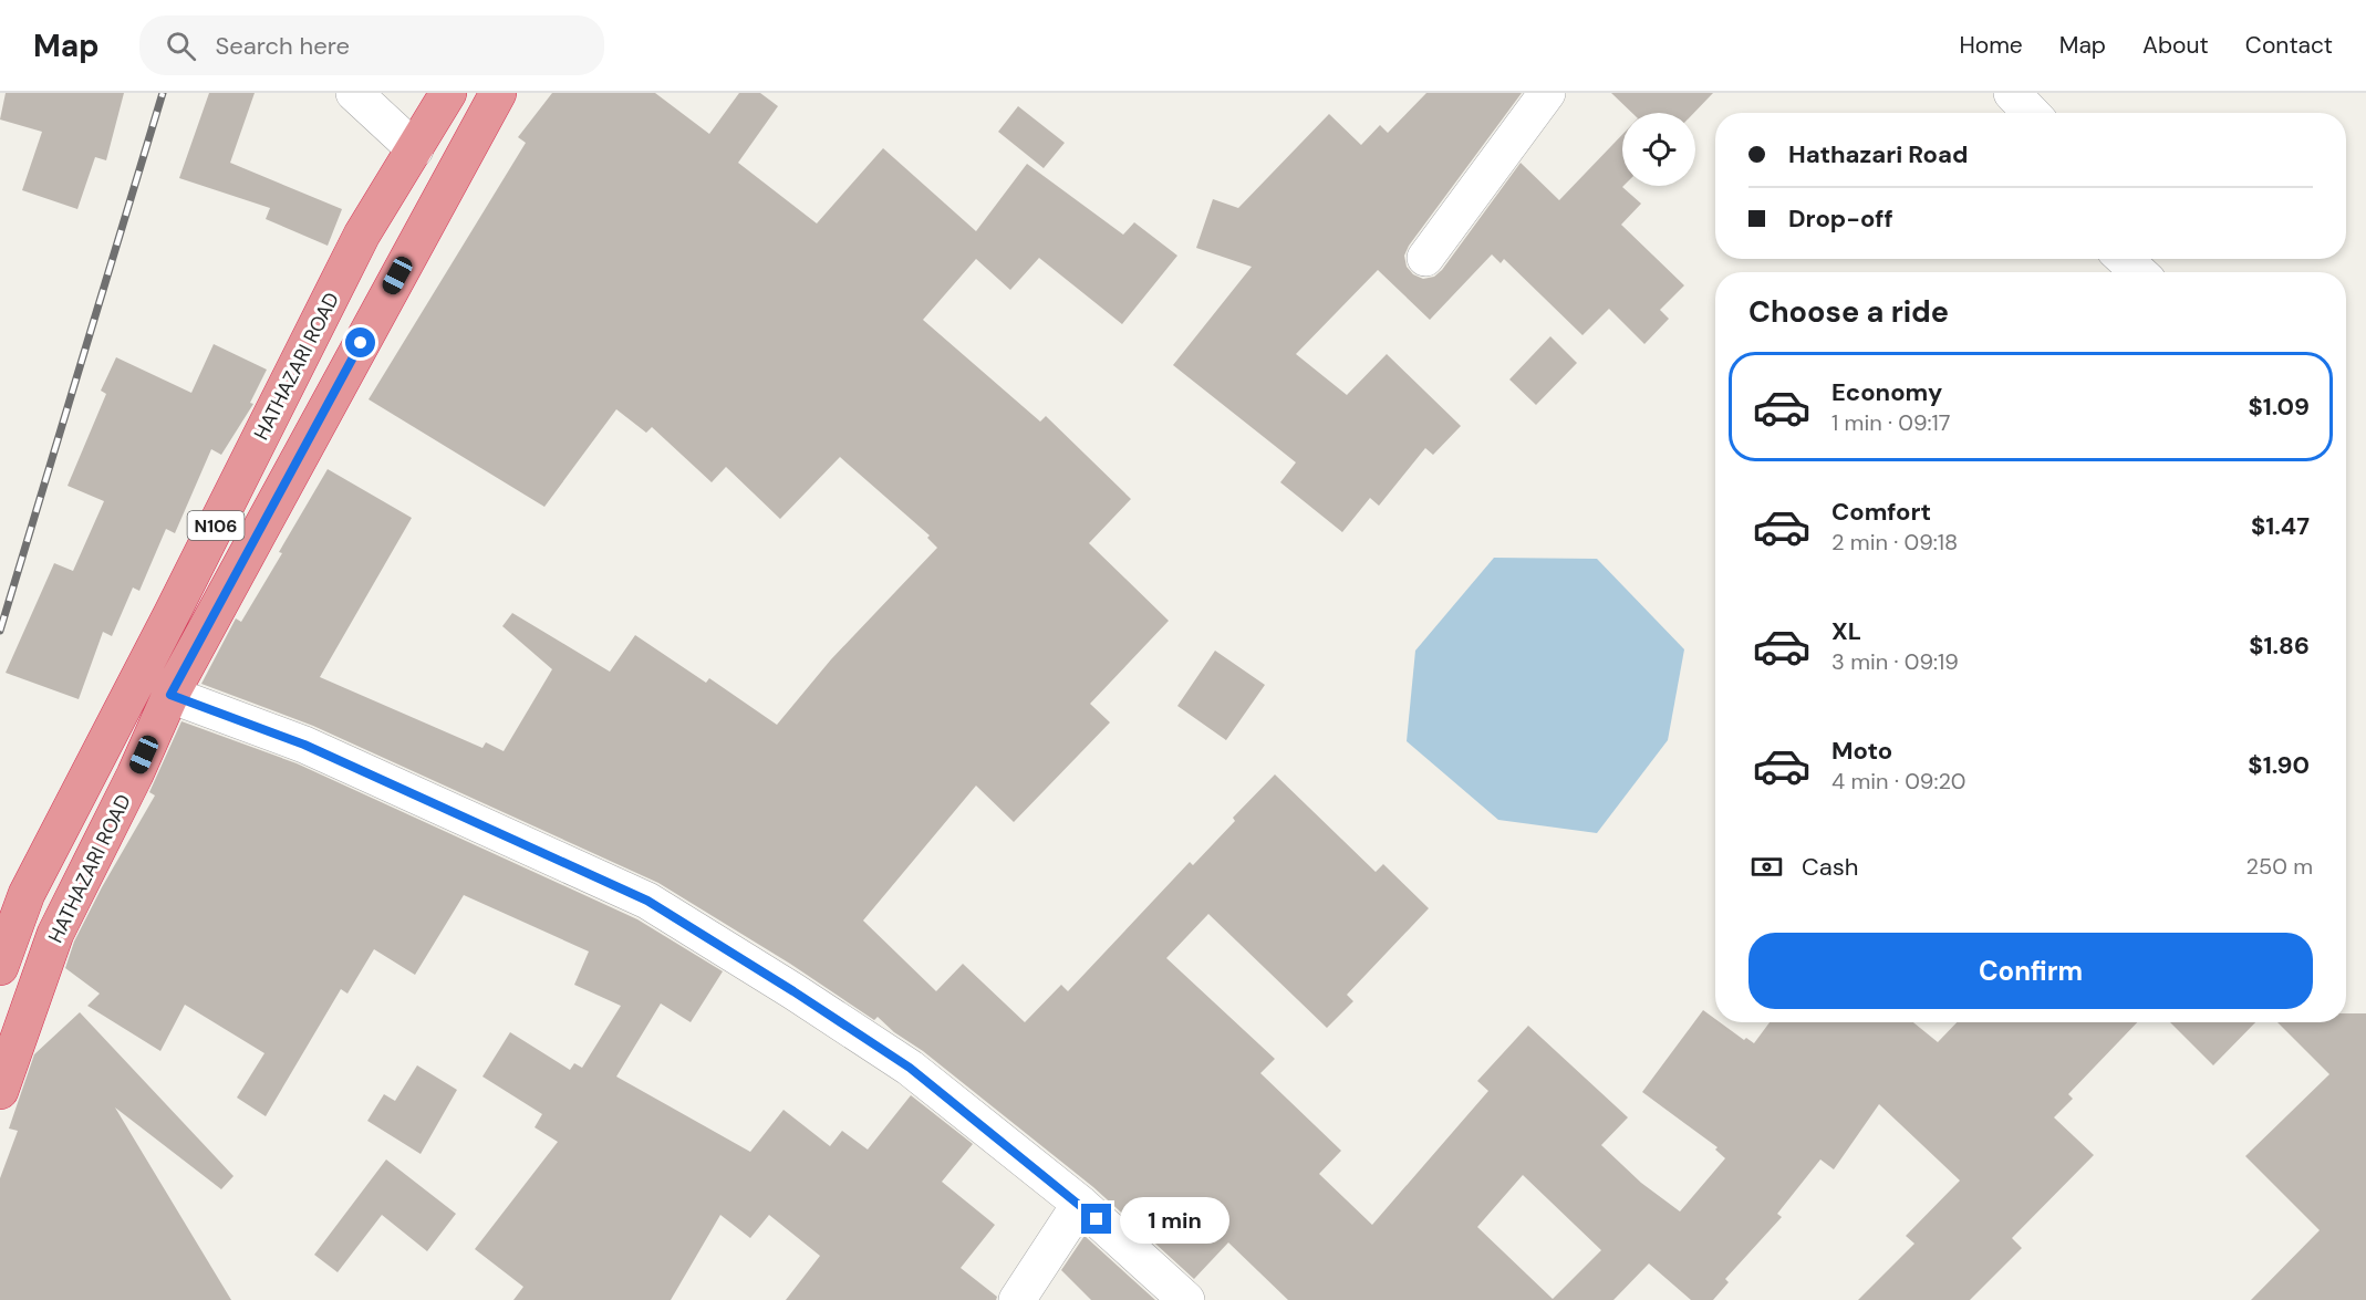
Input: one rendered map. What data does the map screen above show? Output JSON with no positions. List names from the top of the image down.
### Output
{
  "streets": {
    "highway": ["HATHAZARI ROAD", "N106"]
  },
  "page": {
    "header": "Map",
    "search": "Search here",
    "nav": [
      "Home",
      "Map",
      "About",
      "Contact"
    ],
    "banner": ["Hathazari Road", "Drop-off"],
    "heading": "Choose a ride",
    "list": [
      {
        "name": "Economy",
        "note": "1 min · 09:17",
        "value": "$1.09"
      },
      {
        "name": "Comfort",
        "note": "2 min · 09:18",
        "value": "$1.47"
      },
      {
        "name": "XL",
        "note": "3 min · 09:19",
        "value": "$1.86"
      },
      {
        "name": "Moto",
        "note": "4 min · 09:20",
        "value": "$1.90"
      }
    ],
    "pay": ["Cash", "250 m"],
    "buttons": "Confirm",
    "bubble": "1 min"
  }
}
